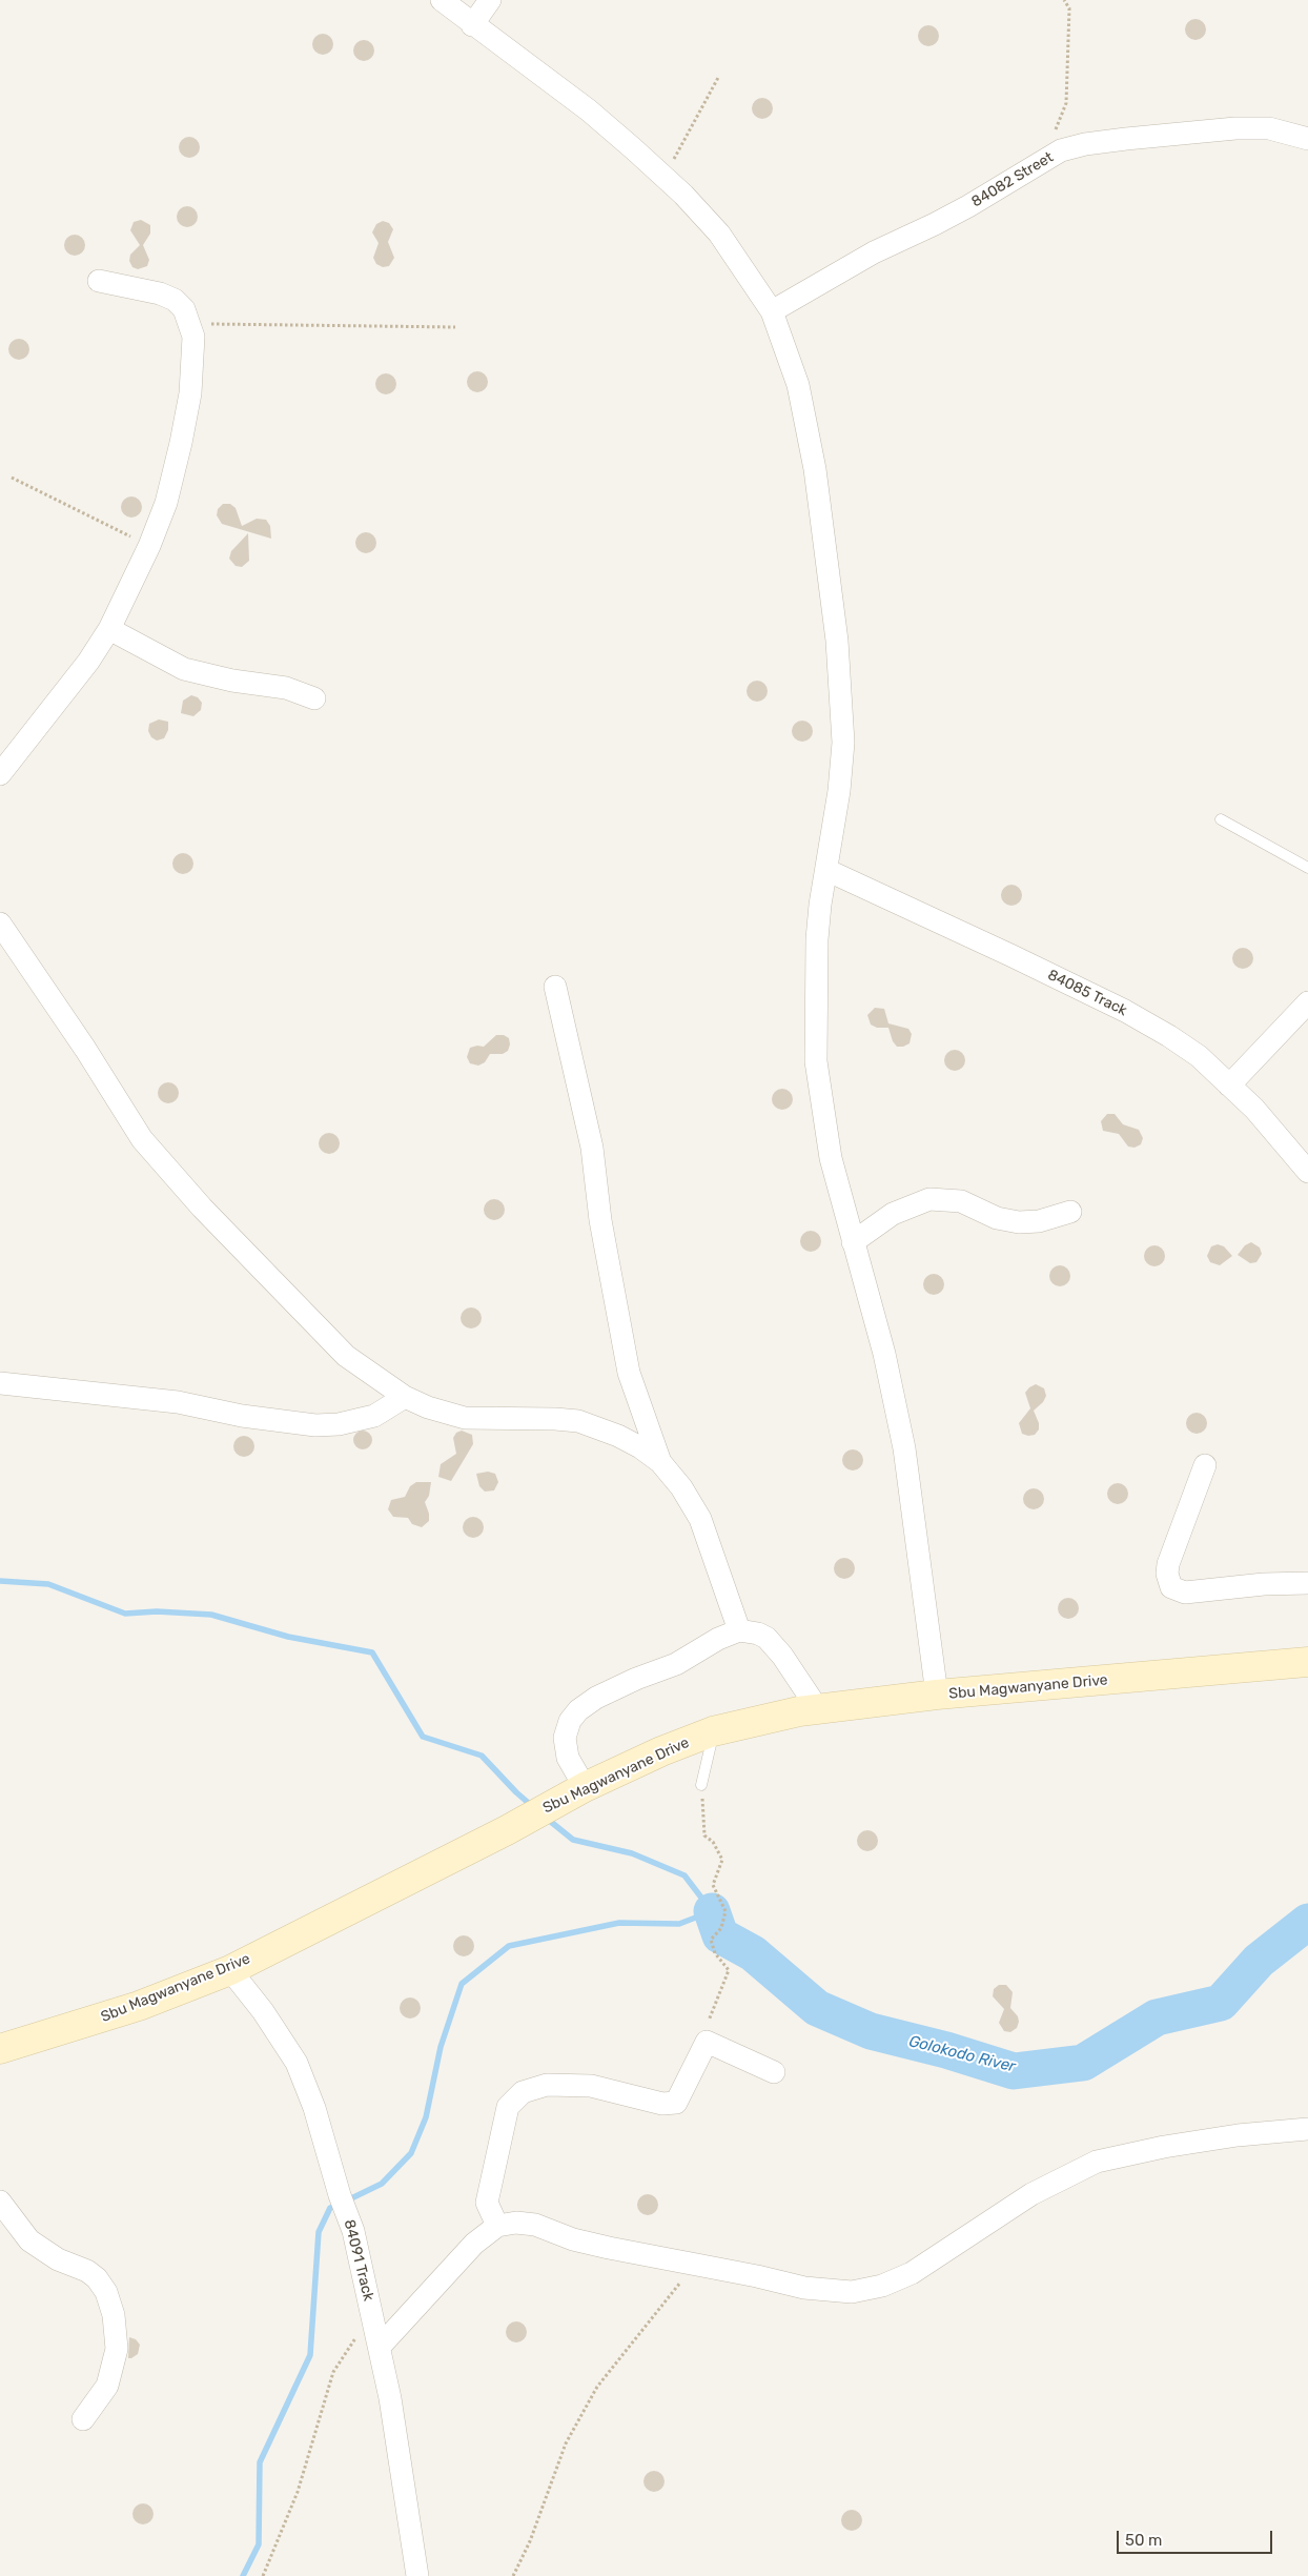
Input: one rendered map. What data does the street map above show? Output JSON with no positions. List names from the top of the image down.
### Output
{
  "streets": {
    "main road": ["Sbu Magwanyane Drive"],
    "street": ["84082 Street", "84085 Track", "84091 Track"]
  },
  "crossings": [
    ["Sbu Magwanyane Drive", "84091 Track"]
  ],
  "water": ["Golokodo River"],
  "scale_bar": "50 m"
}
